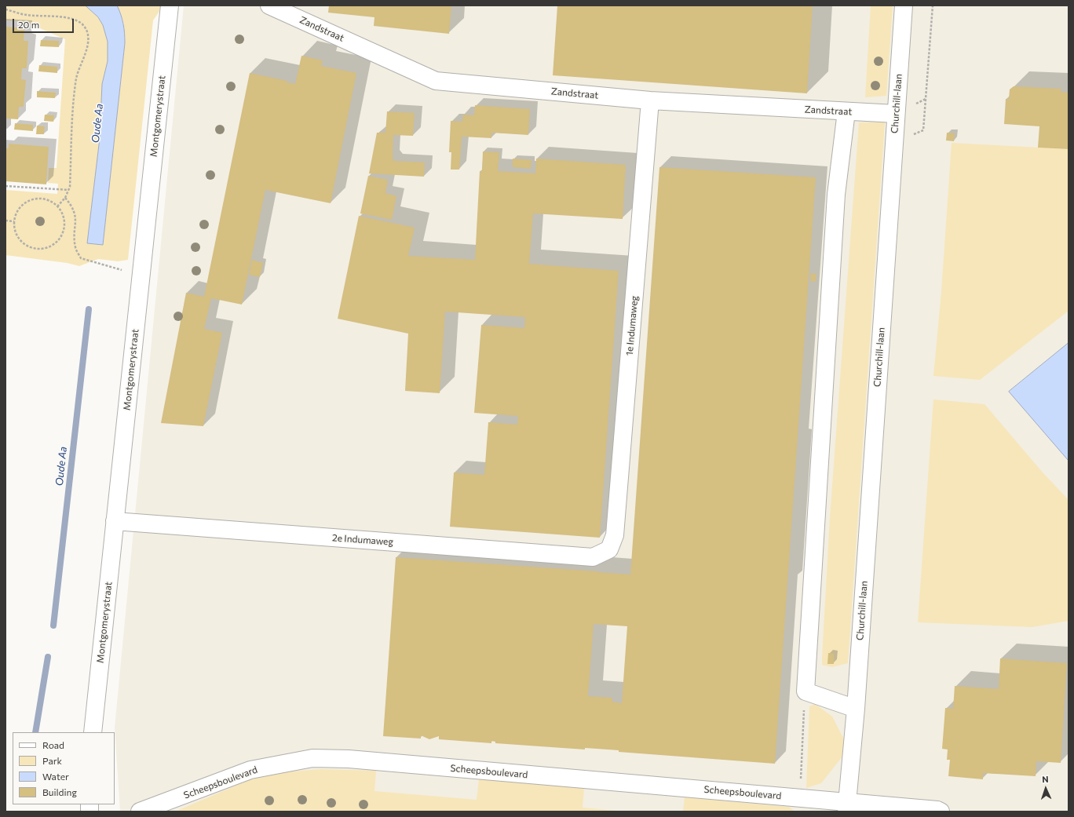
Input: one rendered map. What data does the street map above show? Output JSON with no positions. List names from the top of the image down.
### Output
{
  "streets": {
    "street": [
      "Zandstraat",
      "Churchill-laan",
      "Montgomerystraat",
      "1e Indumaweg",
      "2e Indumaweg",
      "Scheepsboulevard"
    ]
  },
  "crossings": [
    ["Zandstraat", "Churchill-laan"],
    ["Zandstraat", "1e Indumaweg"],
    ["Churchill-laan", "Scheepsboulevard"],
    ["Montgomerystraat", "2e Indumaweg"],
    ["1e Indumaweg", "2e Indumaweg"]
  ],
  "water": ["Oude Aa"],
  "legend": [
    "Road",
    "Park",
    "Water",
    "Building"
  ],
  "scale_bar": "20 m",
  "north": "top"
}
